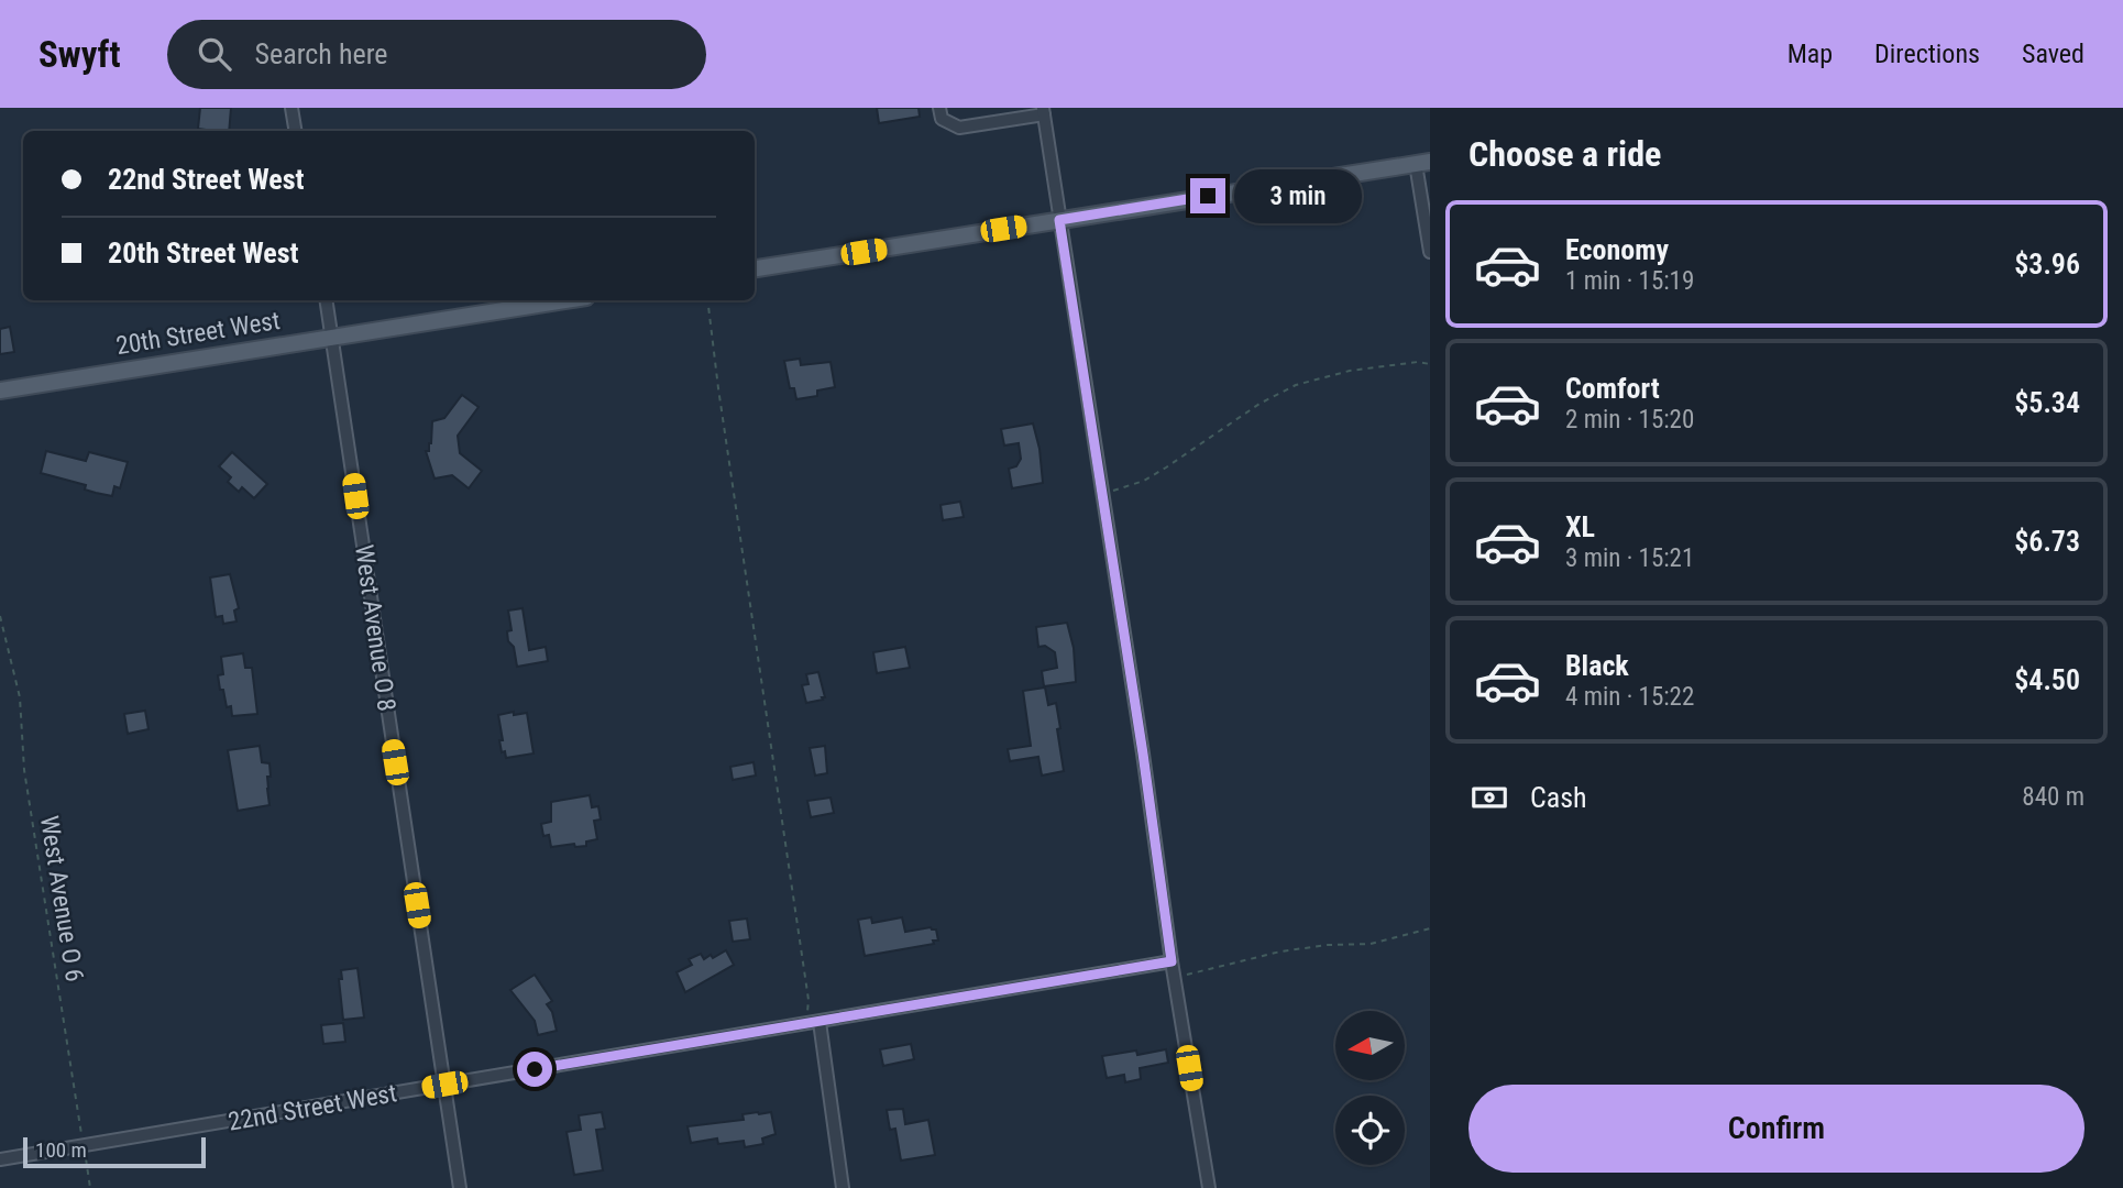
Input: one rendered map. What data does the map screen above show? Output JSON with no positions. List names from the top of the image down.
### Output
{
  "streets": {
    "main road": ["20th Street West"],
    "street": ["West Avenue O 8", "22nd Street West"],
    "path": ["West Avenue O 6"]
  },
  "crossings": [
    ["20th Street West", "West Avenue O 8"],
    ["West Avenue O 8", "22nd Street West"],
    ["West Avenue O 6", "22nd Street West"]
  ],
  "scale_bar": "100 m",
  "north": "left",
  "page": {
    "header": "Swyft",
    "search": "Search here",
    "nav": ["Map", "Directions", "Saved"],
    "heading": "Choose a ride",
    "banner": ["22nd Street West", "20th Street West"],
    "bubble": "3 min",
    "list": [
      {
        "name": "Economy",
        "note": "1 min · 15:19",
        "value": "$3.96"
      },
      {
        "name": "Comfort",
        "note": "2 min · 15:20",
        "value": "$5.34"
      },
      {
        "name": "XL",
        "note": "3 min · 15:21",
        "value": "$6.73"
      },
      {
        "name": "Black",
        "note": "4 min · 15:22",
        "value": "$4.50"
      }
    ],
    "pay": ["Cash", "840 m"],
    "buttons": "Confirm",
    "scale": "100 m"
  }
}
